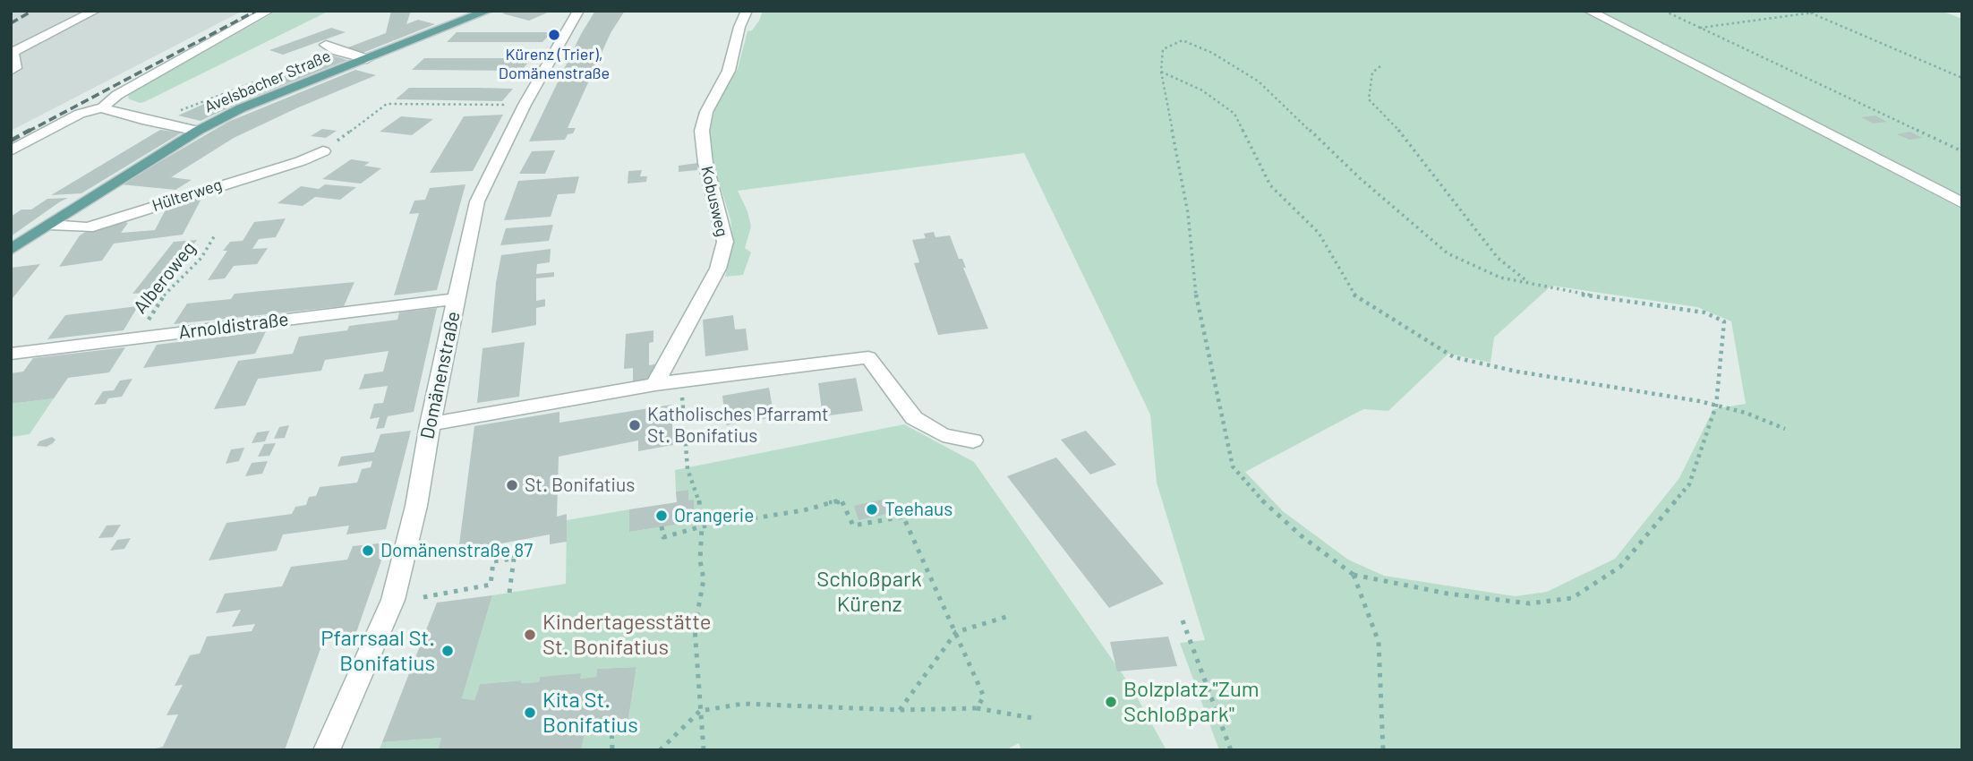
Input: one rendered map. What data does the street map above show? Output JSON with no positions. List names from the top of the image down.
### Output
{
  "streets": {
    "main road": ["Avelsbacher Straße"],
    "street": [
      "Hülterweg",
      "Kobusweg",
      "Arnoldistraße",
      "Domänenstraße"
    ],
    "path": ["Alberoweg"]
  },
  "crossings": [
    ["Avelsbacher Straße", "Hülterweg"],
    ["Alberoweg", "Arnoldistraße"],
    ["Arnoldistraße", "Domänenstraße"]
  ],
  "parks": ["Schloßpark Kürenz"],
  "places": [
    "Kürenz (Trier), Domänenstraße",
    "Katholisches Pfarramt St. Bonifatius",
    "St. Bonifatius",
    "Teehaus",
    "Orangerie",
    "Domänenstraße 87",
    "Kindertagesstätte St. Bonifatius",
    "Pfarrsaal St. Bonifatius",
    "Bolzplatz \"Zum Schloßpark\"",
    "Kita St. Bonifatius"
  ]
}
